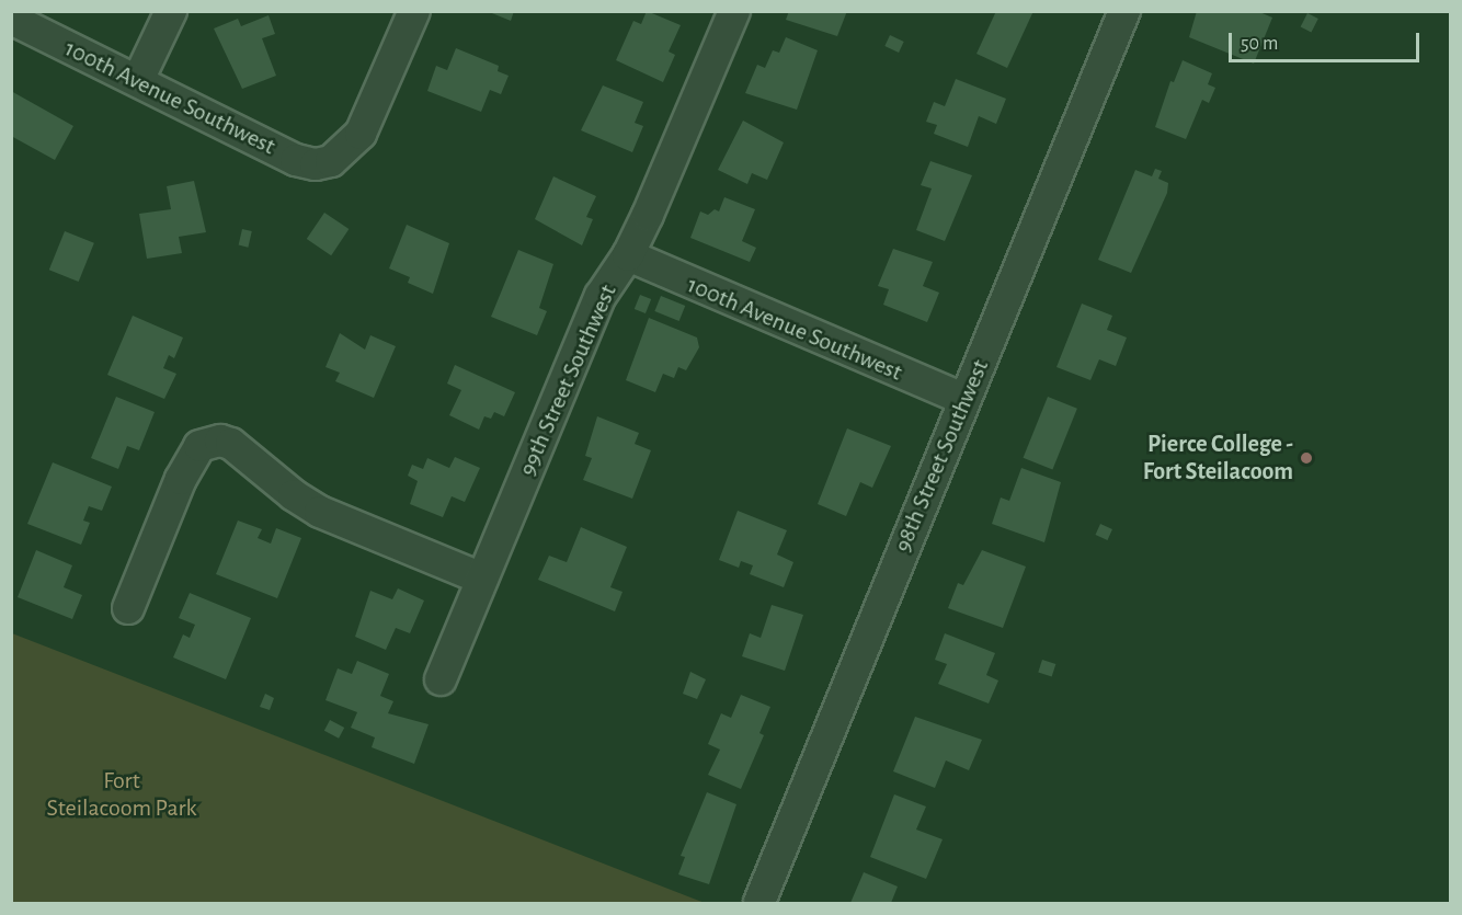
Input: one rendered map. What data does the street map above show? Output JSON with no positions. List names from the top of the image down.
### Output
{
  "streets": {
    "street": ["100th Avenue Southwest", "99th Street Southwest", "98th Street Southwest"]
  },
  "crossings": [
    ["100th Avenue Southwest", "99th Street Southwest"],
    ["100th Avenue Southwest", "98th Street Southwest"]
  ],
  "parks": ["Fort Steilacoom Park"],
  "places": ["Pierce College - Fort Steilacoom"],
  "scale_bar": "50 m"
}
